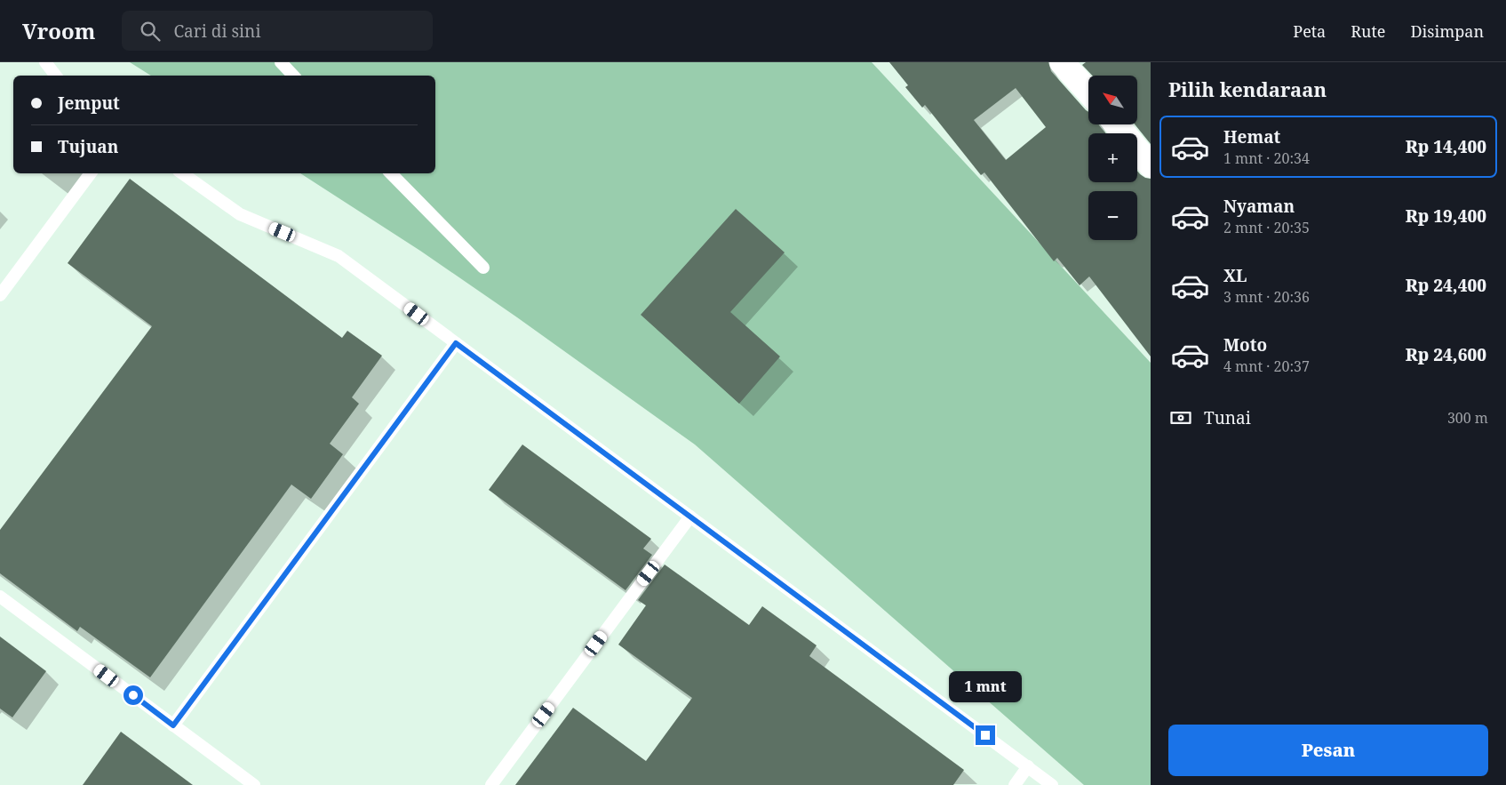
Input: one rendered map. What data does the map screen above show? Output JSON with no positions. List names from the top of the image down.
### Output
{
  "north": "top left",
  "page": {
    "header": "Vroom",
    "search": "Cari di sini",
    "nav": ["Peta", "Rute", "Disimpan"],
    "heading": "Pilih kendaraan",
    "map_buttons": ["+", "−"],
    "banner": ["Jemput", "Tujuan"],
    "list": [
      {
        "name": "Hemat",
        "note": "1 mnt · 20:34",
        "value": "Rp 14,400"
      },
      {
        "name": "Nyaman",
        "note": "2 mnt · 20:35",
        "value": "Rp 19,400"
      },
      {
        "name": "XL",
        "note": "3 mnt · 20:36",
        "value": "Rp 24,400"
      },
      {
        "name": "Moto",
        "note": "4 mnt · 20:37",
        "value": "Rp 24,600"
      }
    ],
    "pay": ["Tunai", "300 m"],
    "bubble": "1 mnt",
    "buttons": "Pesan"
  }
}
